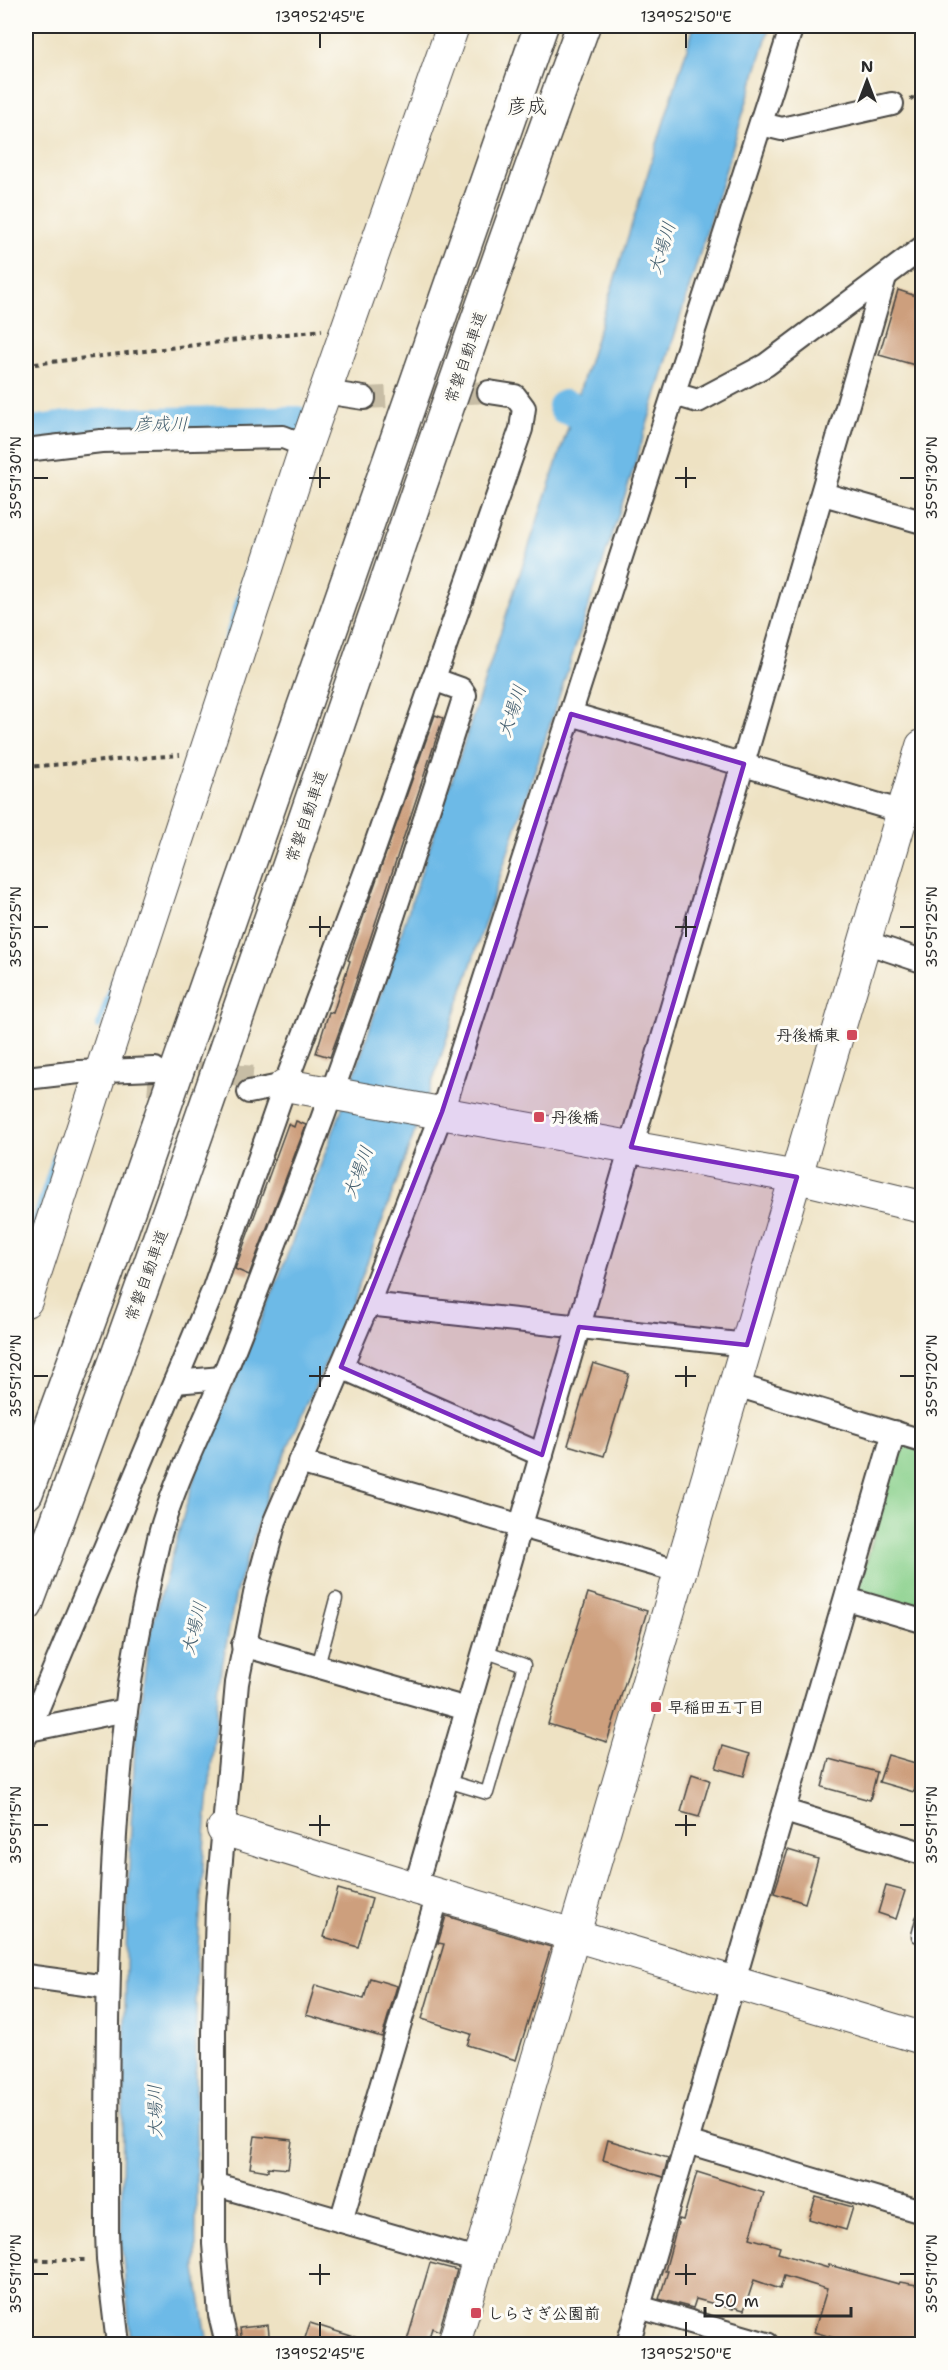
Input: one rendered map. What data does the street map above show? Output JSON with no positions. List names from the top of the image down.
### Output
{
  "streets": {
    "highway": ["常磐自動車道"]
  },
  "districts": ["彦成"],
  "water": ["大場川", "彦成川"],
  "places": {
    "transit": [
      "丹後橋東",
      "丹後橋",
      "早稲田五丁目",
      "しらさぎ公園前"
    ]
  },
  "scale_bar": "50 m",
  "north": "top",
  "coordinates": [
    "139°52'45\"E",
    "139°52'50\"E",
    "35°51'30\"N",
    "35°51'25\"N",
    "35°51'20\"N",
    "35°51'15\"N",
    "35°51'10\"N"
  ]
}
